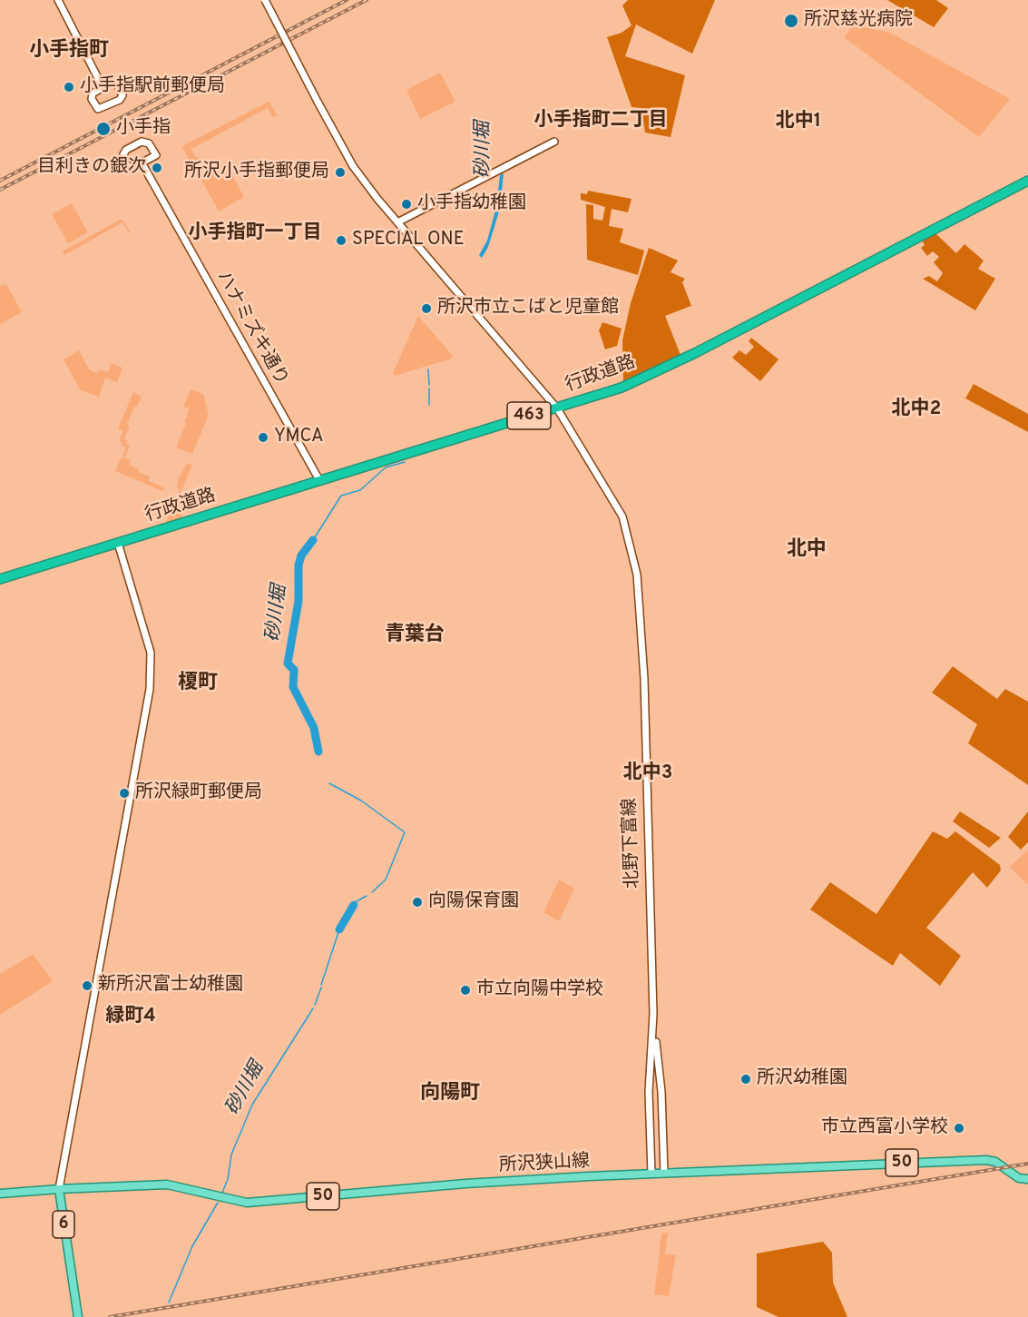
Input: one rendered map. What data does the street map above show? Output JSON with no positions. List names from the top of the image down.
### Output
{
  "streets": {
    "highway": ["行政道路", "463"],
    "main road": ["50", "所沢狭山線", "6"],
    "street": ["ハナミズキ通り", "北野下富線"]
  },
  "crossings": [
    ["ハナミズキ通り", "行政道路"],
    ["行政道路", "北野下富線"],
    ["所沢狭山線", "6"]
  ],
  "districts": [
    "小手指町",
    "小手指町二丁目",
    "北中1",
    "小手指町一丁目",
    "北中2",
    "北中",
    "青葉台",
    "榎町",
    "北中3",
    "緑町4",
    "向陽町"
  ],
  "water": ["砂川堀"],
  "places": [
    "所沢慈光病院",
    "小手指駅前郵便局",
    "小手指",
    "目利きの銀次",
    "所沢小手指郵便局",
    "小手指幼稚園",
    "SPECIAL ONE",
    "所沢市立こばと児童館",
    "YMCA",
    "所沢緑町郵便局",
    "向陽保育園",
    "新所沢富士幼稚園",
    "市立向陽中学校",
    "所沢幼稚園",
    "市立西富小学校"
  ]
}
